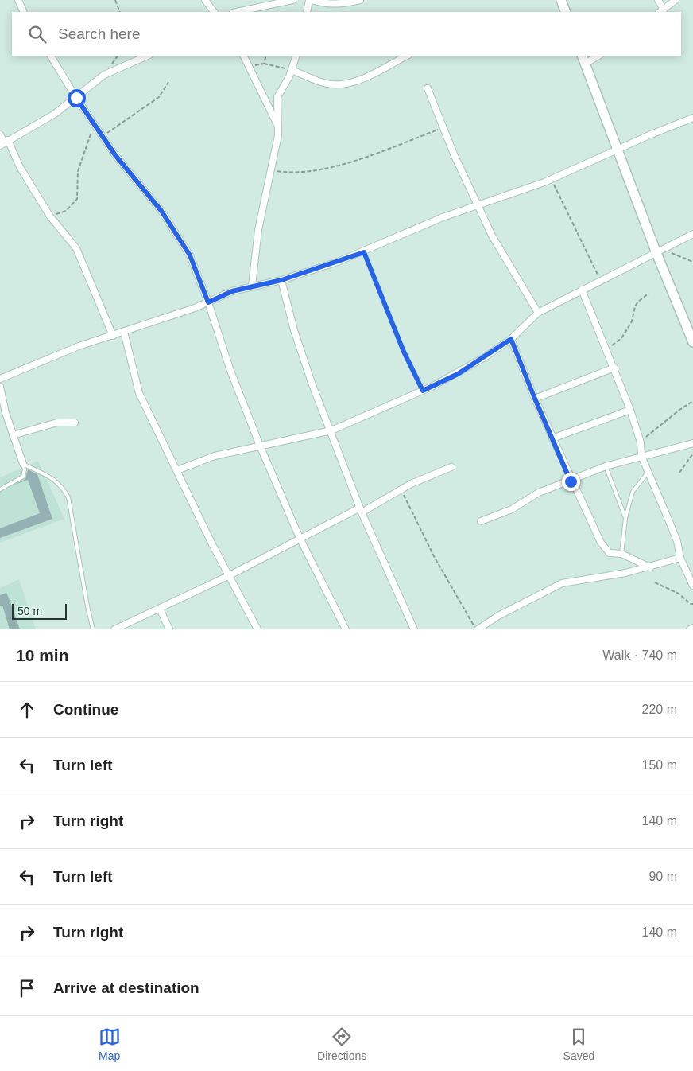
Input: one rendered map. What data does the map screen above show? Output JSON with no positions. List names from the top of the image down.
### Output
{
  "scale_bar": "50 m",
  "page": {
    "search": "Search here",
    "scale": "50 m",
    "heading": ["10 min", "Walk · 740 m"],
    "list": [
      ["Continue", "220 m"],
      ["Turn left", "150 m"],
      ["Turn right", "140 m"],
      ["Turn left", "90 m"],
      ["Turn right", "140 m"],
      "Arrive at destination"
    ],
    "nav": ["Map", "Directions", "Saved"]
  }
}
